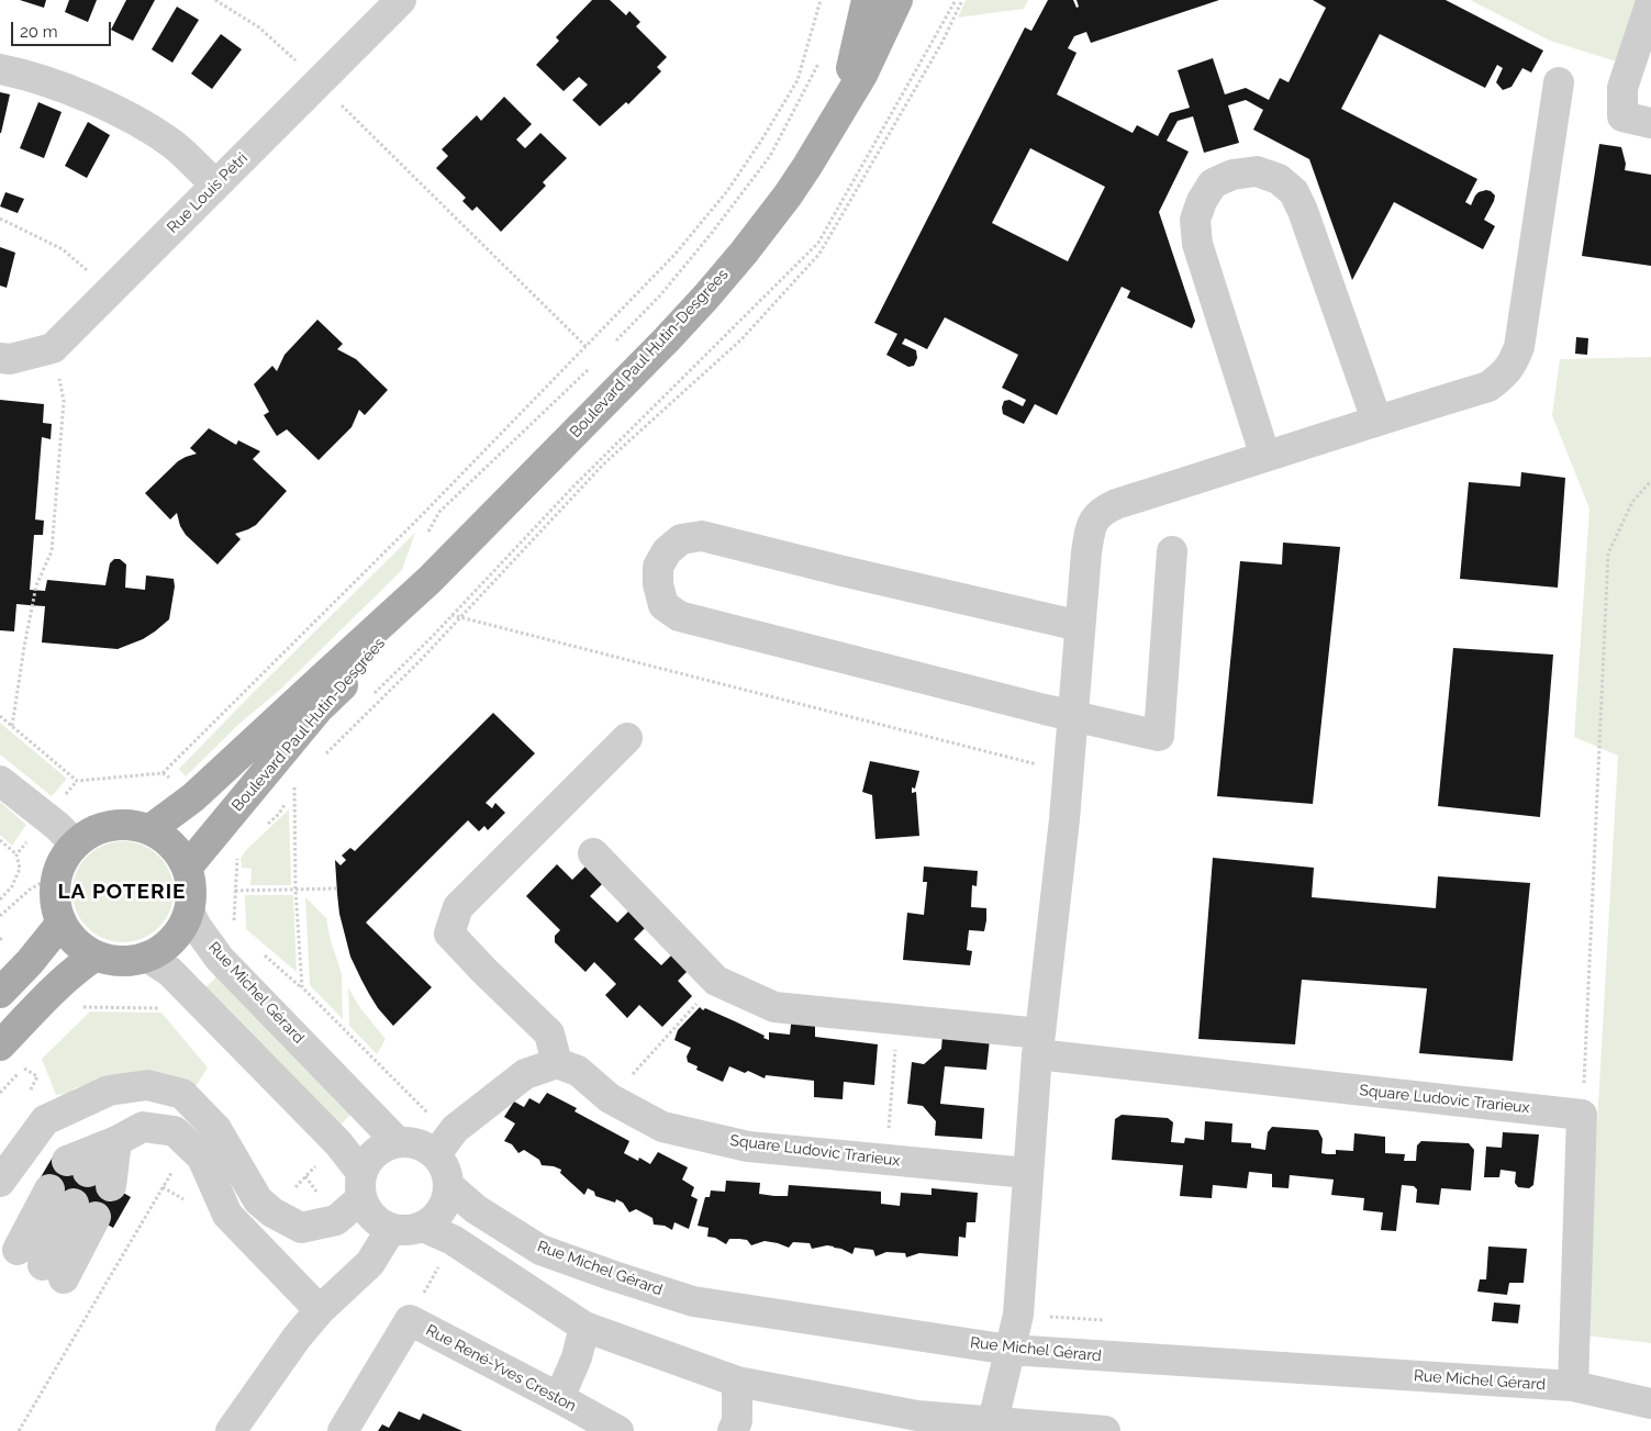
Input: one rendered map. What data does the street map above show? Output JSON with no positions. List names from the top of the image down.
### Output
{
  "streets": {
    "main road": ["Boulevard Paul Hutin-Desgrées"],
    "street": [
      "Rue Louis Pétri",
      "Rue Michel Gérard",
      "Square Ludovic Trarieux",
      "Rue René-Yves Creston"
    ]
  },
  "crossings": [
    ["Boulevard Paul Hutin-Desgrées", "Rue Michel Gérard"]
  ],
  "districts": ["LA POTERIE"],
  "scale_bar": "20 m"
}
